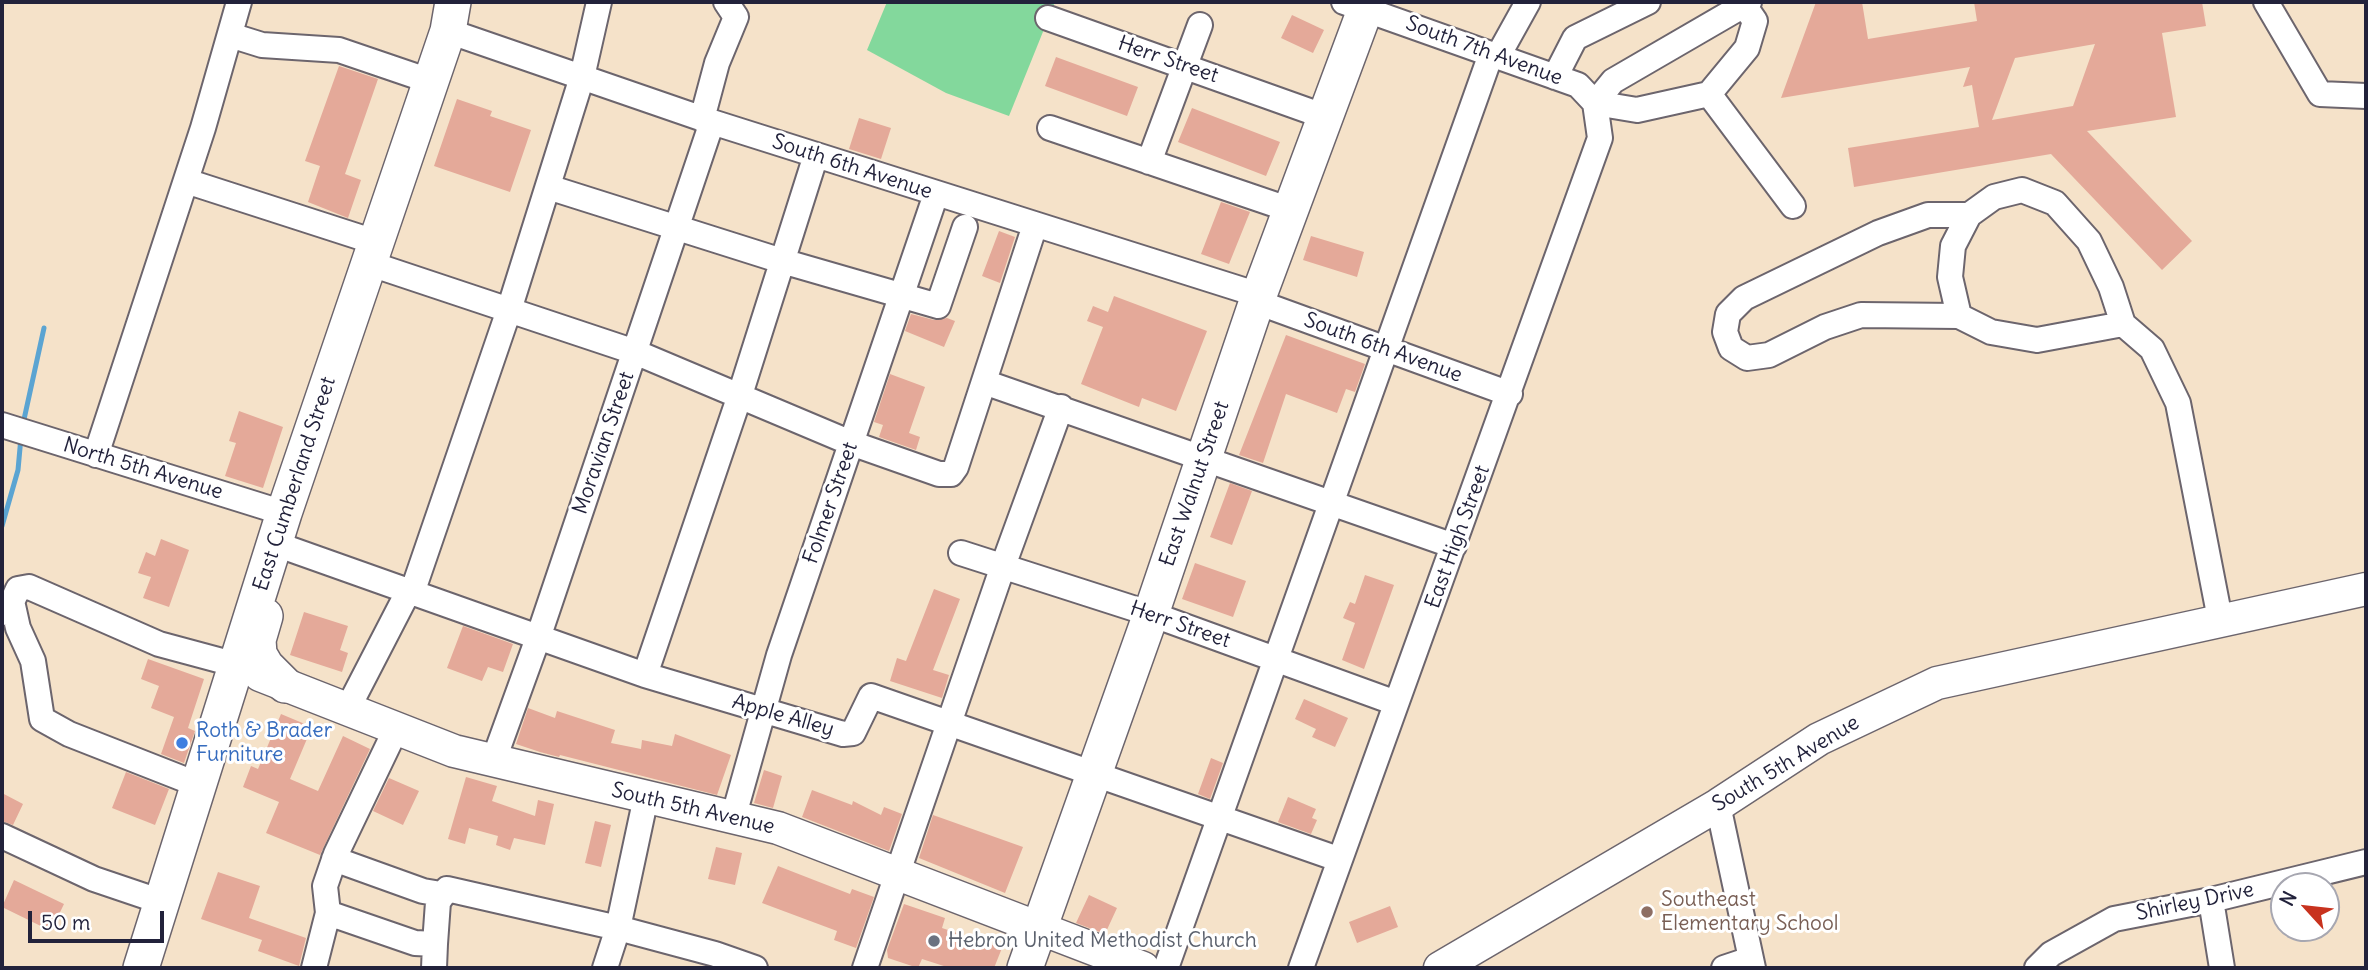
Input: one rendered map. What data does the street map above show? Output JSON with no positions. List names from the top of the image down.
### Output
{
  "streets": {
    "highway": ["East Cumberland Street", "East Walnut Street"],
    "main road": ["South 5th Avenue"],
    "street": [
      "South 7th Avenue",
      "Herr Street",
      "South 6th Avenue",
      "Moravian Street",
      "North 5th Avenue",
      "Folmer Street",
      "East High Street",
      "Apple Alley",
      "Shirley Drive"
    ]
  },
  "crossings": [
    ["South 7th Avenue", "East Walnut Street"],
    ["South 7th Avenue", "East High Street"],
    ["Herr Street", "East Walnut Street"],
    ["Herr Street", "East High Street"],
    ["South 6th Avenue", "Moravian Street"],
    ["South 6th Avenue", "East Cumberland Street"],
    ["South 6th Avenue", "East Walnut Street"],
    ["South 6th Avenue", "Folmer Street"],
    ["South 6th Avenue", "East High Street"],
    ["Moravian Street", "Apple Alley"],
    ["Moravian Street", "South 5th Avenue"],
    ["North 5th Avenue", "East Cumberland Street"],
    ["East Cumberland Street", "South 5th Avenue"],
    ["East Walnut Street", "Apple Alley"],
    ["East Walnut Street", "South 5th Avenue"],
    ["Folmer Street", "Apple Alley"],
    ["Folmer Street", "South 5th Avenue"],
    ["East High Street", "Apple Alley"]
  ],
  "places": ["Roth & Brader Furniture", "Southeast Elementary School", "Hebron United Methodist Church"],
  "scale_bar": "50 m",
  "north": "top left"
}
